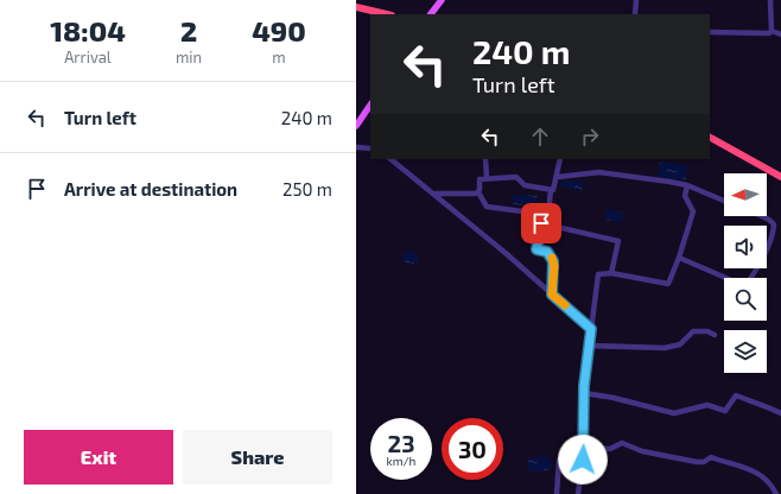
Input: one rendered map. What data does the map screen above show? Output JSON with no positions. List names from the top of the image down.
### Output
{
  "north": "left",
  "page": {
    "eta": [
      "18:04",
      "Arrival",
      "2",
      "min",
      "490",
      "m"
    ],
    "turn": ["240 m", "Turn left"],
    "list": [
      {
        "name": "Turn left",
        "value": "240 m"
      },
      {
        "name": "Arrive at destination",
        "value": "250 m"
      }
    ],
    "speed": "23 km/h",
    "limit": "30",
    "buttons": ["Exit", "Share"]
  }
}
